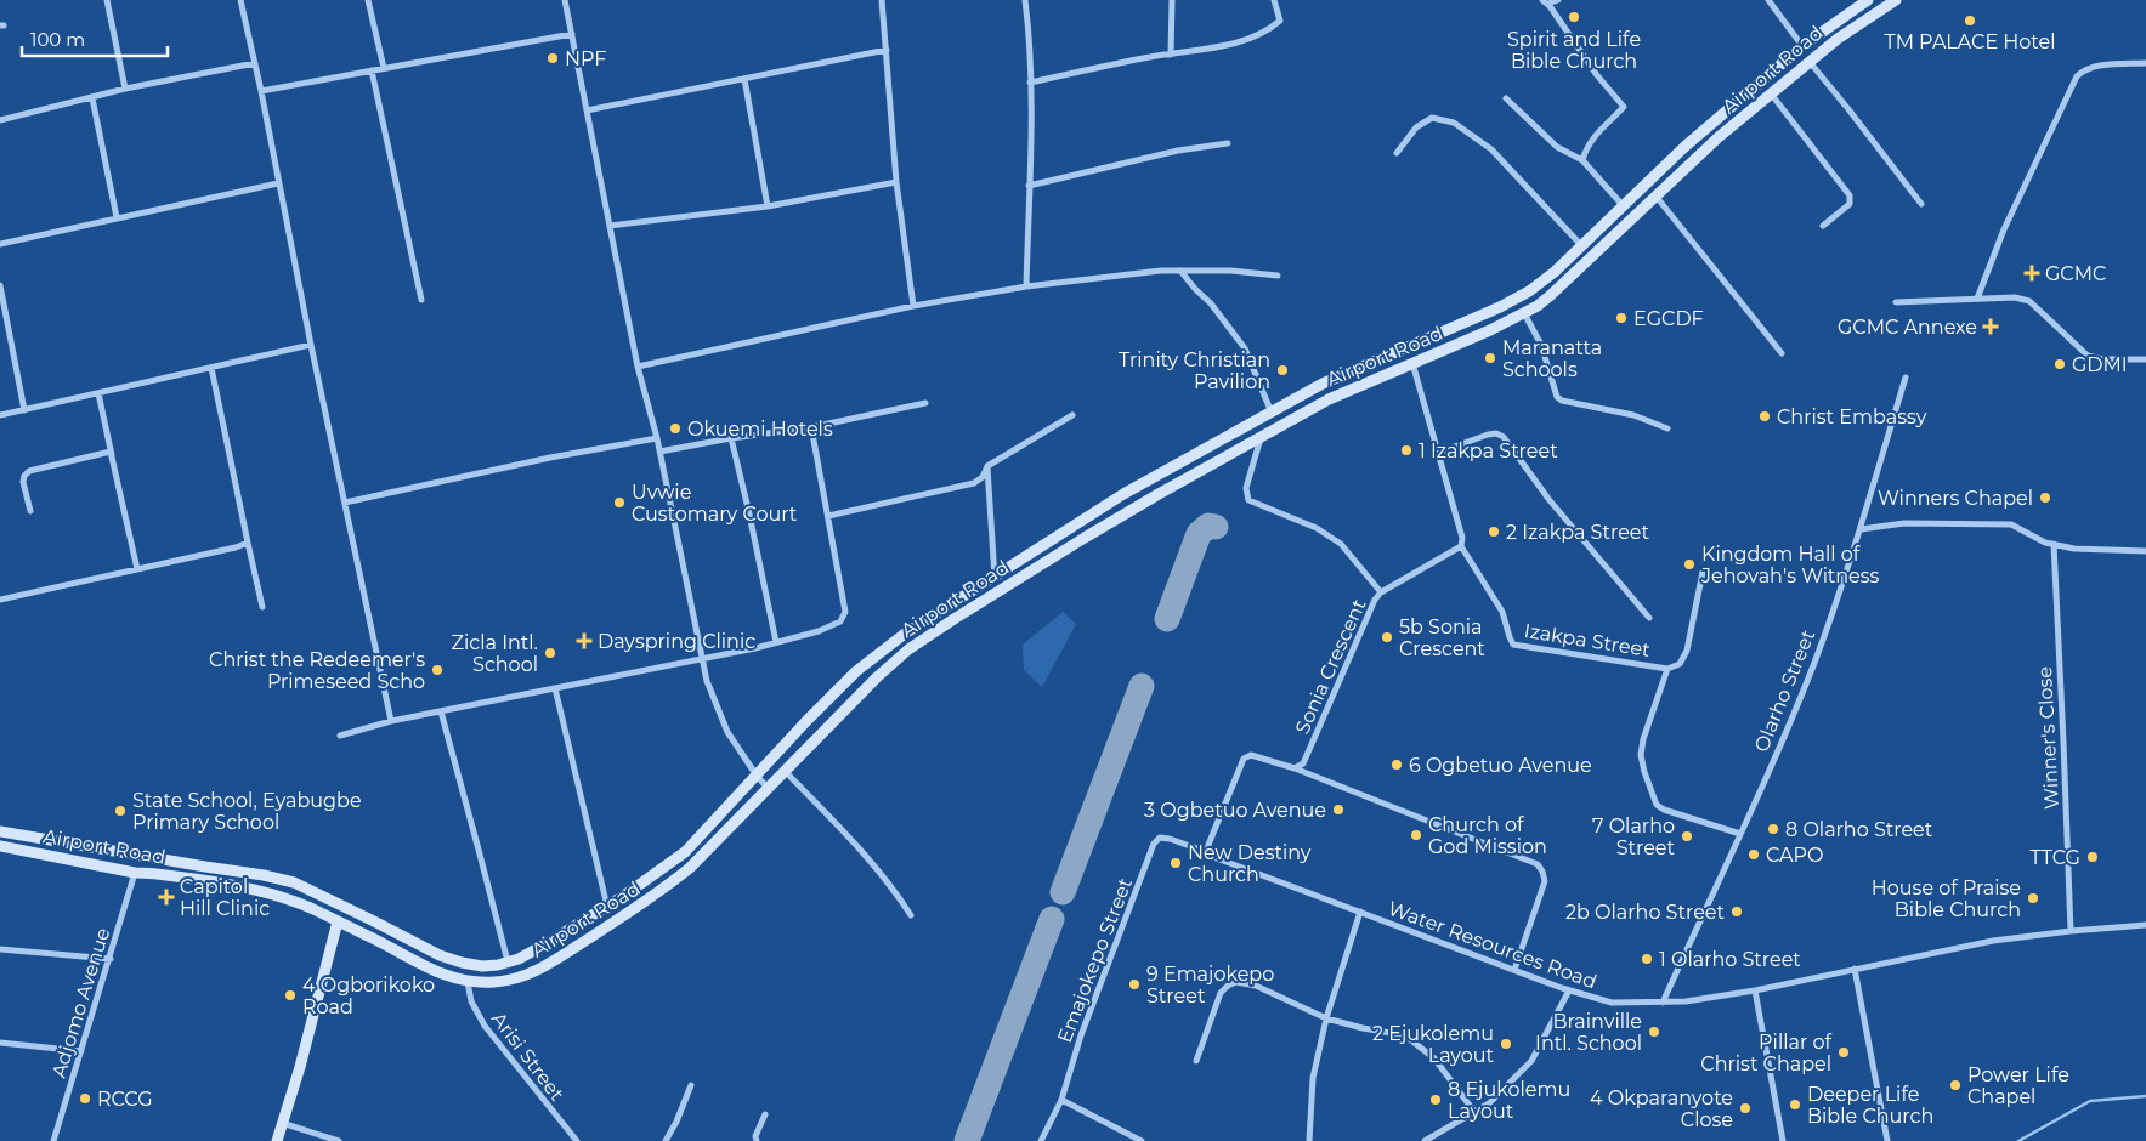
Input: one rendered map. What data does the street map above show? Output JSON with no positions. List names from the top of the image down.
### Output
{
  "streets": {
    "main road": ["Airport Road"],
    "street": [
      "Izakpa Street",
      "Sonia Crescent",
      "Olarho Street",
      "Winner's Close",
      "Water Resources Road",
      "Emajokepo Street",
      "Adjomo Avenue",
      "Arisi Street"
    ]
  },
  "crossings": [
    ["Airport Road", "Izakpa Street"],
    ["Airport Road", "Adjomo Avenue"],
    ["Airport Road", "Arisi Street"],
    ["Izakpa Street", "Sonia Crescent"],
    ["Olarho Street", "Water Resources Road"],
    ["Winner's Close", "Water Resources Road"],
    ["Water Resources Road", "Emajokepo Street"]
  ],
  "places": {
    "other": [
      "Spirit and Life Bible Church",
      "TM PALACE Hotel",
      "NPF",
      "EGCDF",
      "Maranatta Schools",
      "GDMI",
      "Trinity Christian Pavilion",
      "Christ Embassy",
      "Okuemi Hotels",
      "1 Izakpa Street",
      "Winners Chapel",
      "Uvwie Customary Court",
      "2 Izakpa Street",
      "Kingdom Hall of Jehovah's Witness",
      "5b Sonia Crescent",
      "Zicla Intl. School",
      "Christ the Redeemer's Primeseed Scho",
      "6 Ogbetuo Avenue",
      "3 Ogbetuo Avenue",
      "State School, Eyabugbe Primary School",
      "8 Olarho Street",
      "Church of God Mission",
      "7 Olarho Street",
      "CAPO",
      "TTCG",
      "New Destiny Church",
      "House of Praise Bible Church",
      "2b Olarho Street",
      "1 Olarho Street",
      "9 Emajokepo Street",
      "4 Ogborikoko Road",
      "Brainville Intl. School",
      "2 Ejukolemu Layout",
      "Pillar of Christ Chapel",
      "Power Life Chapel",
      "RCCG",
      "8 Ejukolemu Layout",
      "Deeper Life Bible Church",
      "4 Okparanyote Close"
    ],
    "health": [
      "GCMC",
      "GCMC Annexe",
      "Dayspring Clinic",
      "Capitol Hill Clinic"
    ]
  },
  "scale_bar": "100 m"
}
